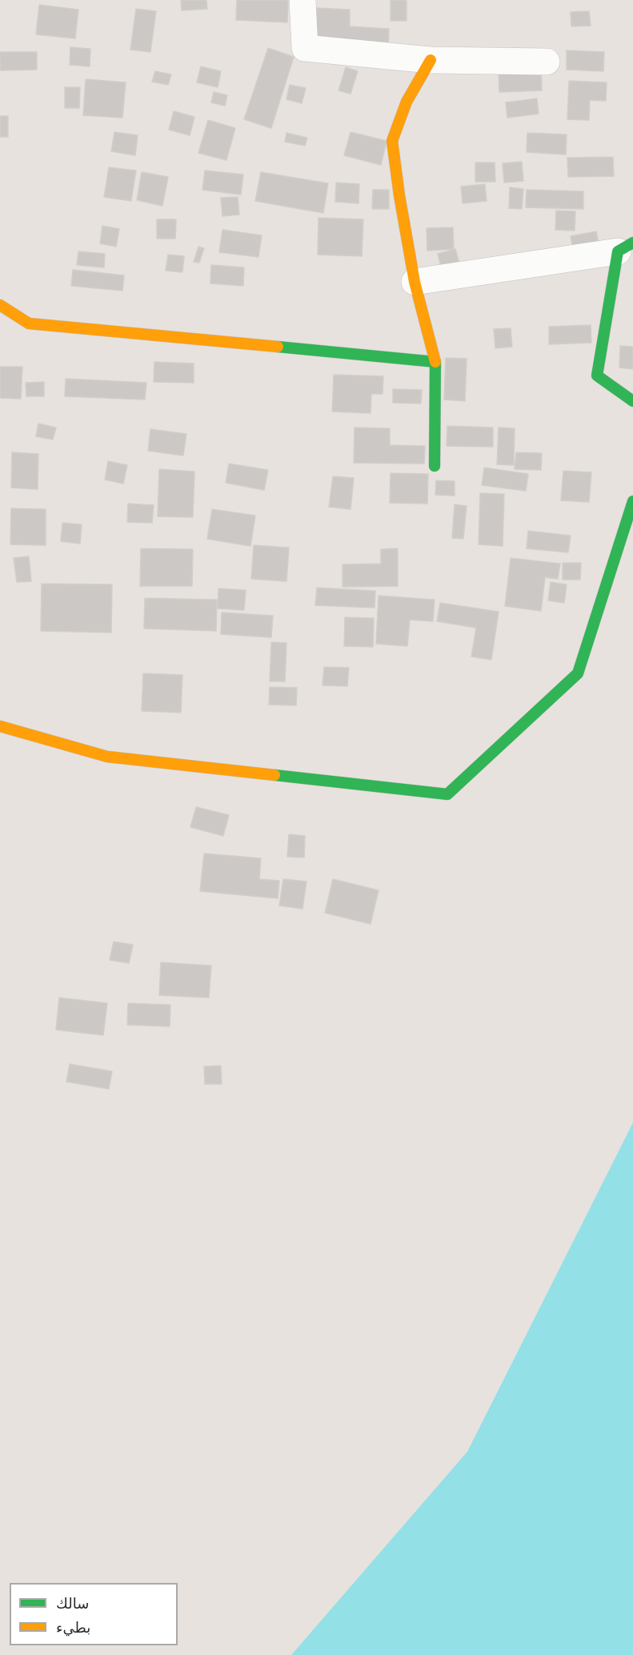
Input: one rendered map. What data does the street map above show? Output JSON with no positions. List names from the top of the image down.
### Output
{
  "legend": ["سالك", "بطيء"]
}
